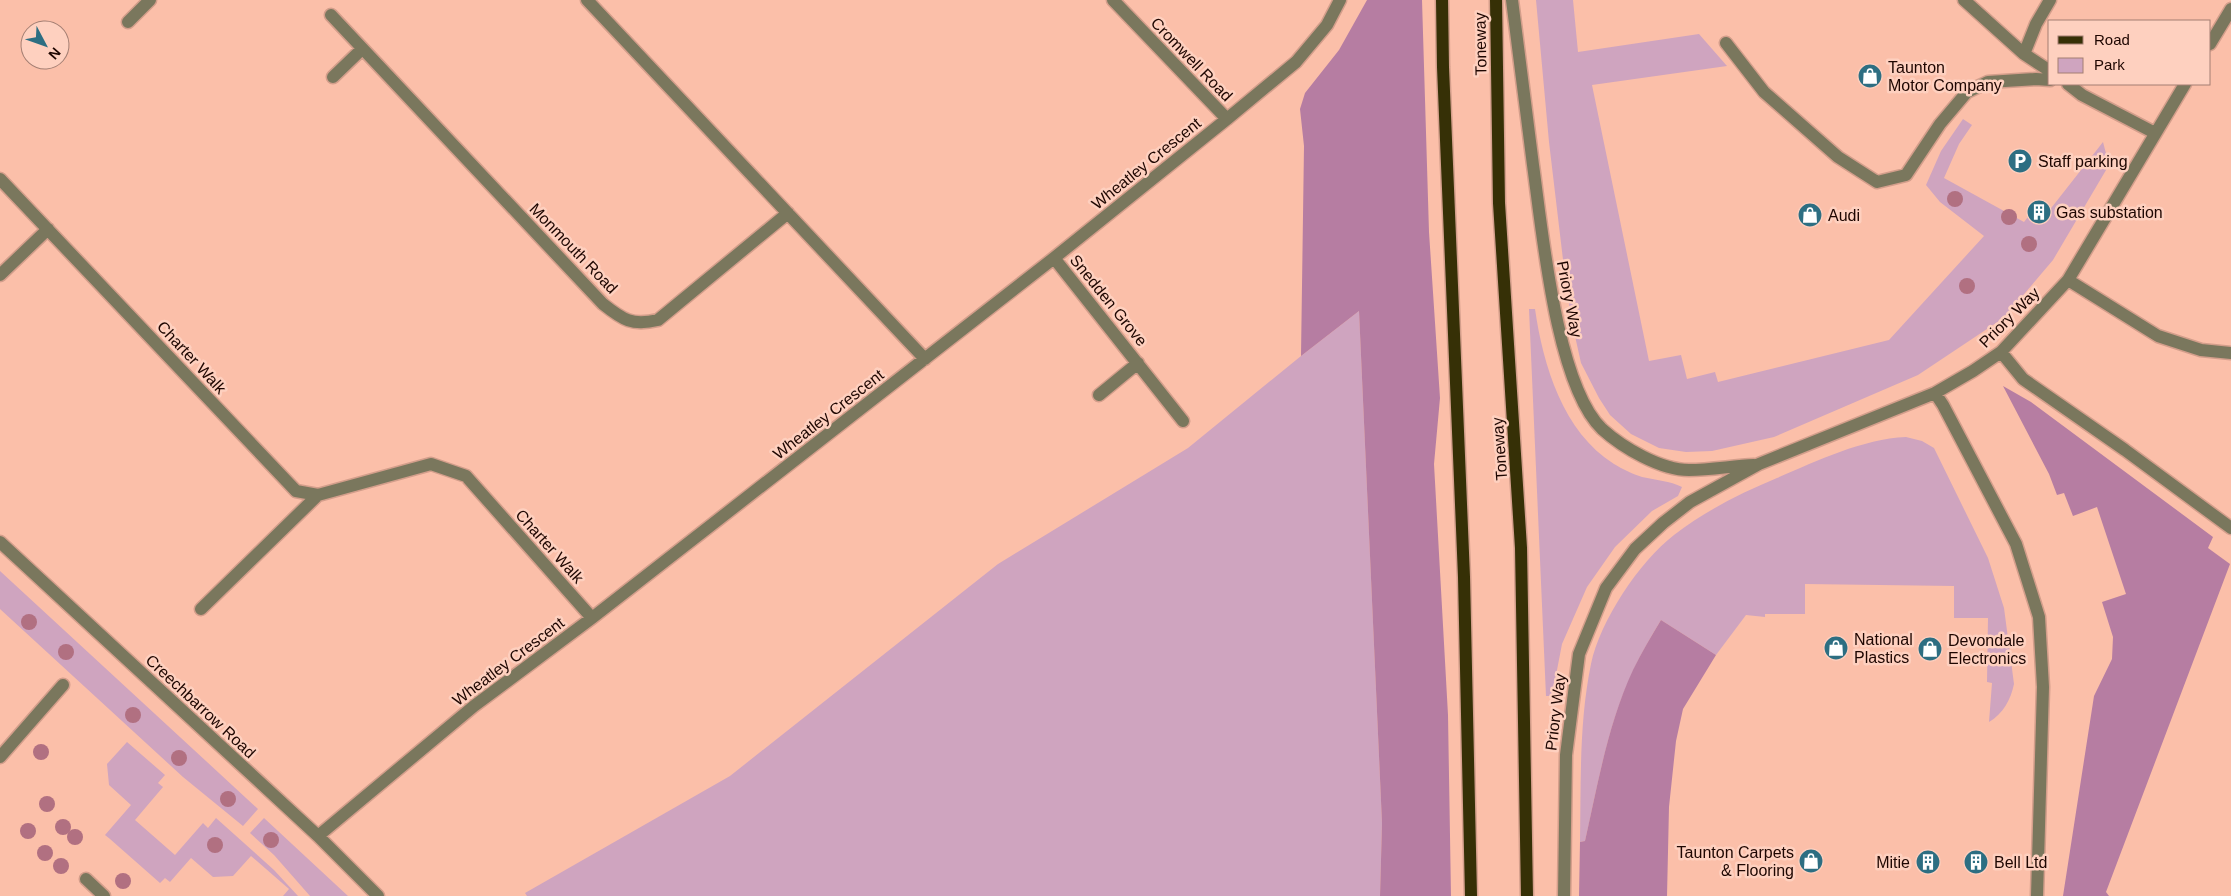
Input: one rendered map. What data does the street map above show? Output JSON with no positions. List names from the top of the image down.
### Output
{
  "streets": {
    "main road": ["Toneway"],
    "street": [
      "Cromwell Road",
      "Wheatley Crescent",
      "Monmouth Road",
      "Priory Way",
      "Snedden Grove",
      "Charter Walk",
      "Creechbarrow Road"
    ]
  },
  "crossings": [
    ["Cromwell Road", "Wheatley Crescent"],
    ["Wheatley Crescent", "Snedden Grove"],
    ["Wheatley Crescent", "Charter Walk"],
    ["Wheatley Crescent", "Creechbarrow Road"]
  ],
  "places": {
    "shop": [
      "Taunton Motor Company",
      "Audi",
      "National Plastics",
      "Devondale Electronics",
      "Taunton Carpets & Flooring"
    ],
    "parking": ["Staff parking"],
    "building": ["Gas substation", "Mitie", "Bell Ltd"]
  },
  "legend": ["Road", "Park"],
  "north": "bottom right"
}
